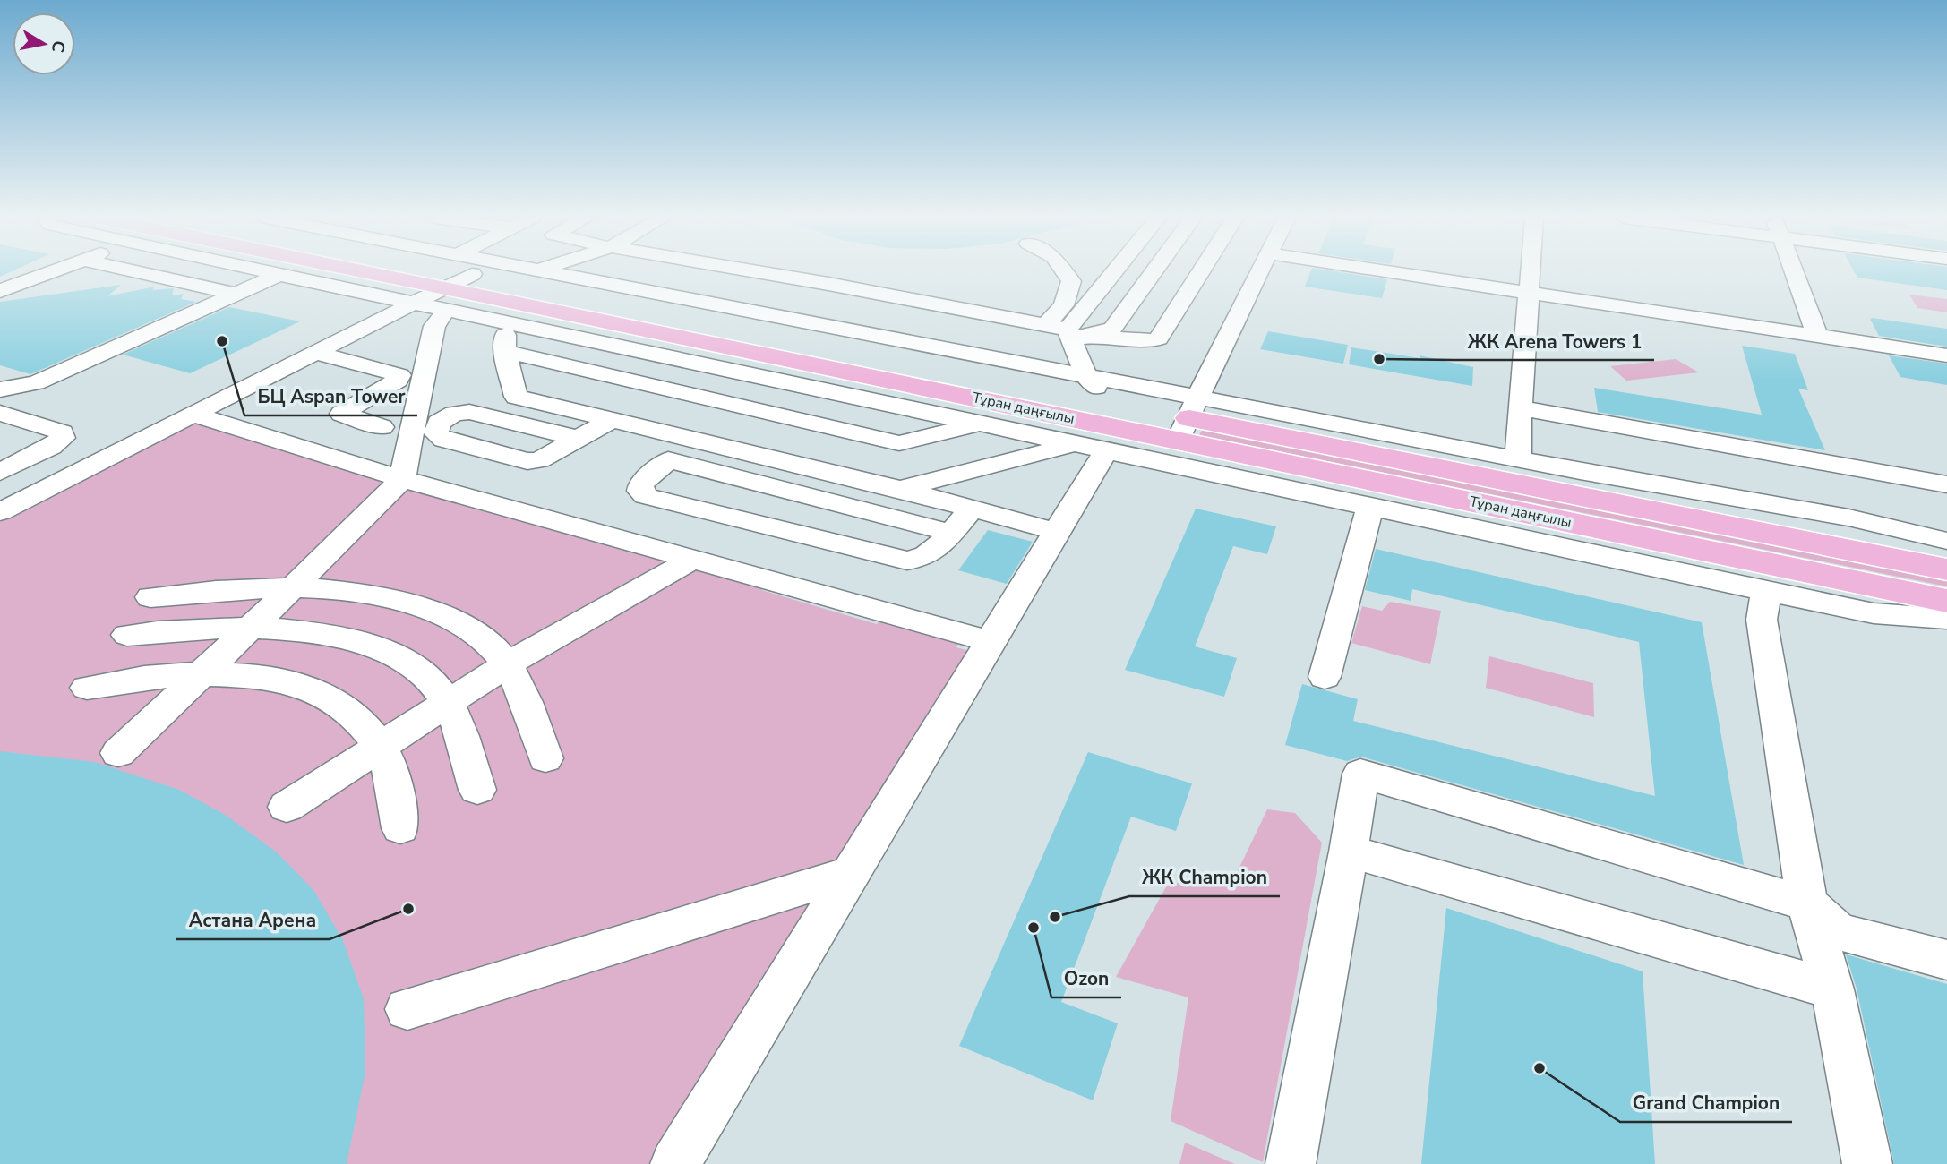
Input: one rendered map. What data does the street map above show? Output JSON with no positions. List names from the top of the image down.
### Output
{
  "streets": {
    "main road": ["Тұран даңғылы"]
  },
  "places": [
    "БЦ Aspan Tower",
    "ЖК Arena Towers 1",
    "Астана Арена",
    "ЖК Champion",
    "Ozon",
    "Grand Champion"
  ],
  "north": "right"
}
